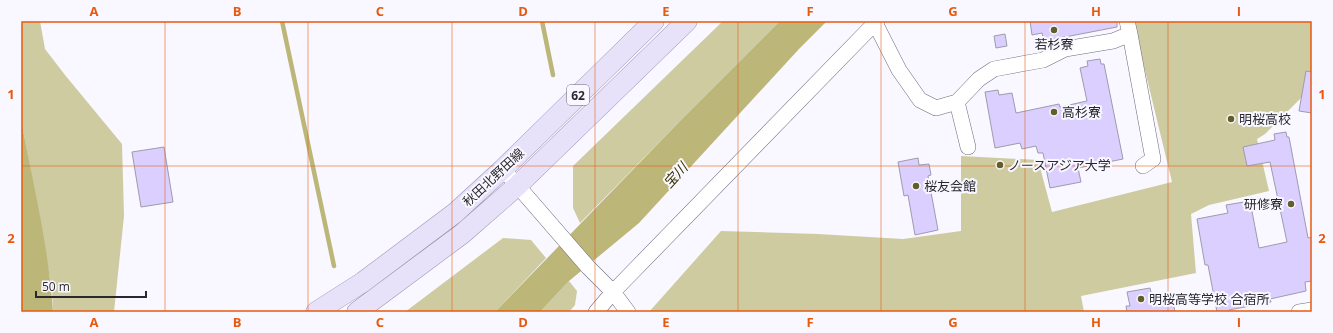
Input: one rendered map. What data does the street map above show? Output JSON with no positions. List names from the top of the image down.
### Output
{
  "streets": {
    "main road": ["62", "秋田北野田線"]
  },
  "water": ["宝川"],
  "places": [
    "若杉寮",
    "高杉寮",
    "明桜高校",
    "ノースアジア大学",
    "桜友会館",
    "研修寮",
    "明桜高等学校 合宿所"
  ],
  "scale_bar": "50 m",
  "grid": {
    "columns": [
      "A",
      "B",
      "C",
      "D",
      "E",
      "F",
      "G",
      "H",
      "I"
    ],
    "rows": ["1", "2"]
  }
}
